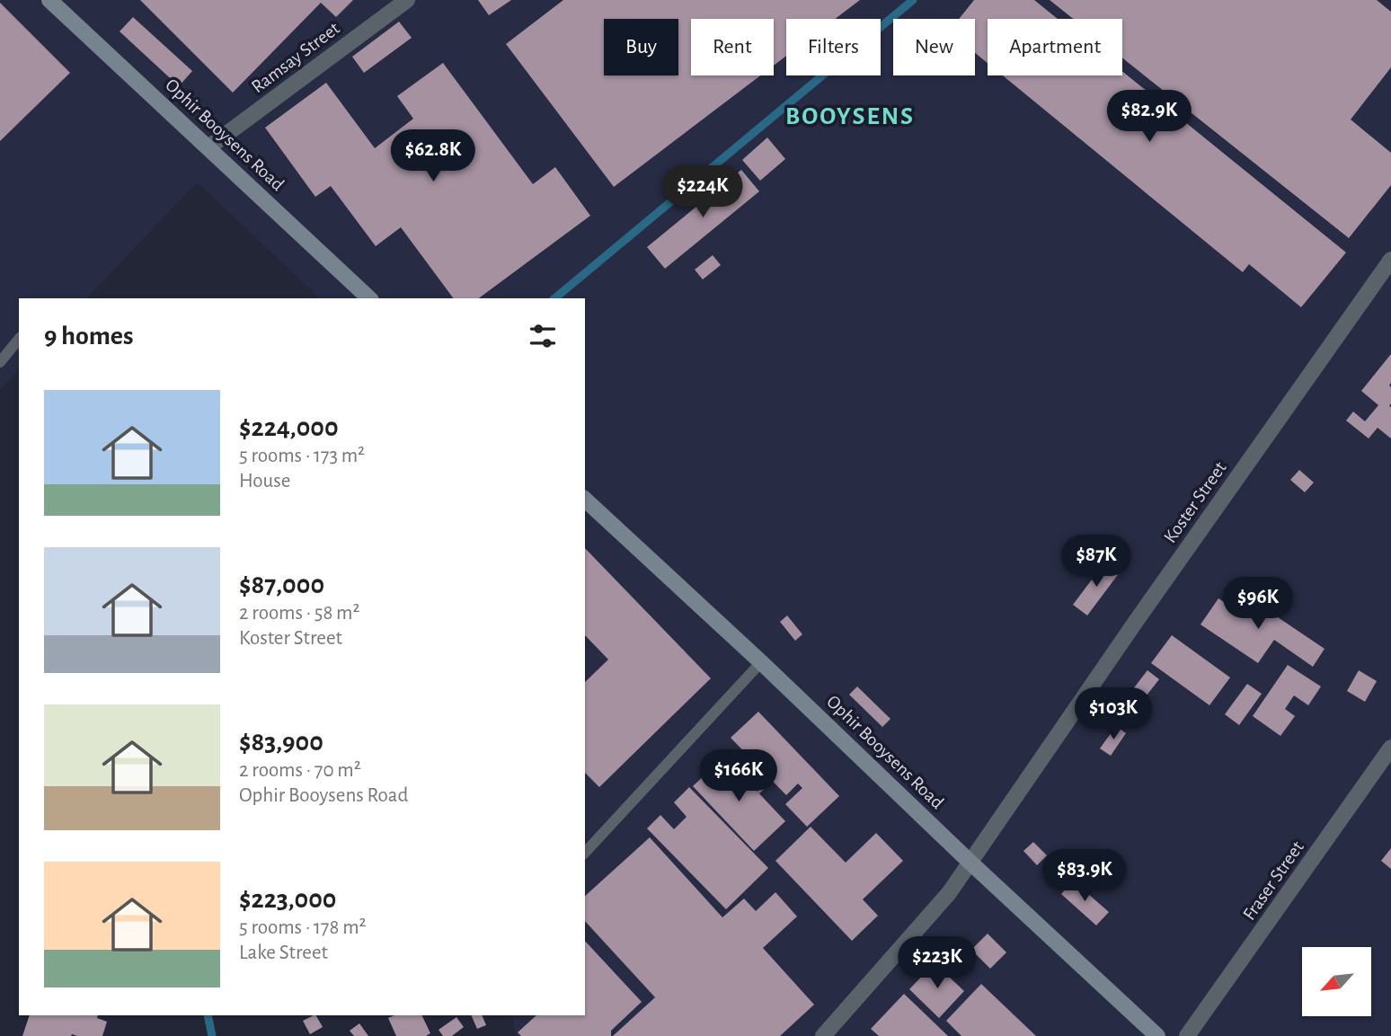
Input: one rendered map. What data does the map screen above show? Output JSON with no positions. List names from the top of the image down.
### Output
{
  "streets": {
    "main road": ["Ophir Booysens Road"],
    "street": ["Ramsay Street", "Koster Street", "Fraser Street"]
  },
  "crossings": [
    ["Ramsay Street", "Ophir Booysens Road"],
    ["Ophir Booysens Road", "Koster Street"]
  ],
  "districts": ["BOOYSENS"],
  "north": "bottom left",
  "page": {
    "chip": [
      "Buy",
      "Rent",
      "Filters",
      "New",
      "Apartment"
    ],
    "price": [
      "$82.9K",
      "$62.8K",
      "$224K",
      "$87K",
      "$96K",
      "$103K",
      "$166K",
      "$83.9K",
      "$223K"
    ],
    "heading": "9 homes",
    "list": [
      {
        "name": "$224,000",
        "note": "5 rooms · 173 m² · House"
      },
      {
        "name": "$87,000",
        "note": "2 rooms · 58 m² · Koster Street"
      },
      {
        "name": "$83,900",
        "note": "2 rooms · 70 m² · Ophir Booysens Road"
      },
      {
        "name": "$223,000",
        "note": "5 rooms · 178 m² · Lake Street"
      }
    ]
  }
}
